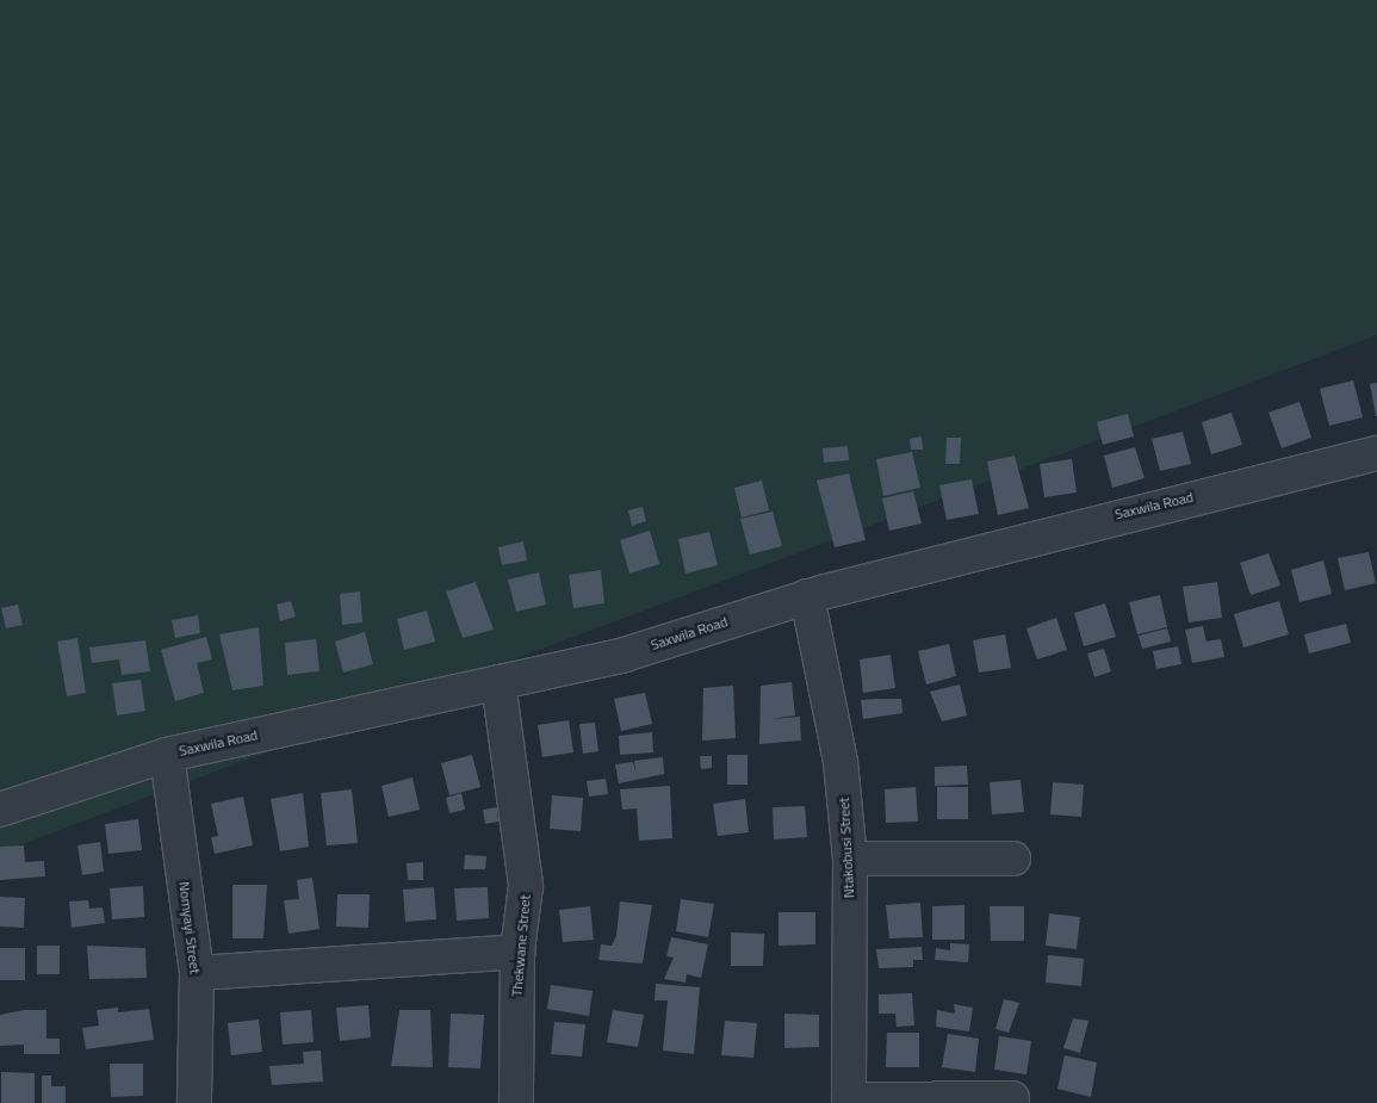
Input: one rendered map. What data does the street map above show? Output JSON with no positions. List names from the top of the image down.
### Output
{
  "streets": {
    "street": [
      "Saxwila Road",
      "Ntakobusi Street",
      "Nomyayi Street",
      "Thekwane Street"
    ]
  },
  "crossings": [
    ["Saxwila Road", "Ntakobusi Street"],
    ["Saxwila Road", "Nomyayi Street"],
    ["Saxwila Road", "Thekwane Street"]
  ]
}
